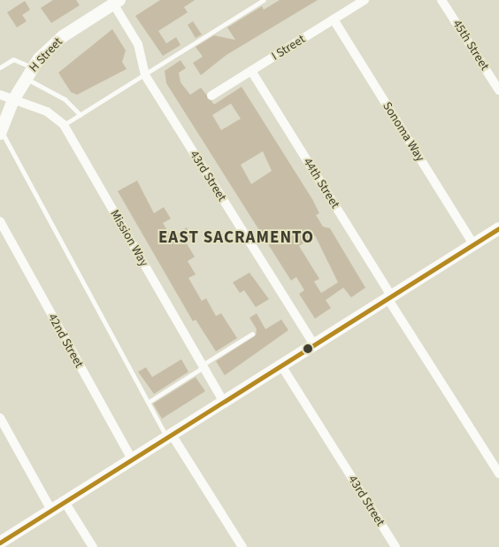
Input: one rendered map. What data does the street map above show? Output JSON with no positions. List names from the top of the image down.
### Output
{
  "streets": {
    "main road": ["H Street"],
    "street": [
      "45th Street",
      "I Street",
      "Sonoma Way",
      "43rd Street",
      "44th Street",
      "Mission Way",
      "42nd Street"
    ]
  },
  "crossings": [
    ["I Street", "Sonoma Way"],
    ["I Street", "44th Street"],
    ["H Street", "43rd Street"],
    ["H Street", "Mission Way"]
  ],
  "districts": ["EAST SACRAMENTO"]
}
